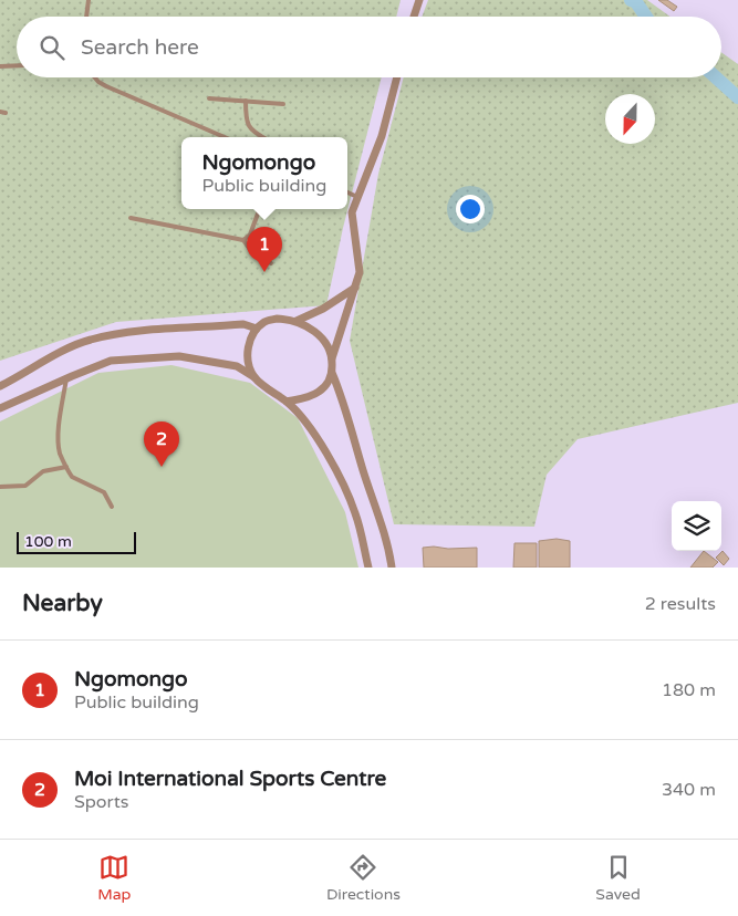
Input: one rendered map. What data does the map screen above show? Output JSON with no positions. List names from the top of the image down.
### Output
{
  "scale_bar": "100 m",
  "north": "bottom",
  "page": {
    "search": "Search here",
    "popup": ["Ngomongo", "Public building"],
    "pins": ["1", "2"],
    "scale": "100 m",
    "heading": ["Nearby", "2 results"],
    "list": [
      {
        "mark": "1",
        "name": "Ngomongo",
        "note": "Public building",
        "value": "180 m"
      },
      {
        "mark": "2",
        "name": "Moi International Sports Centre",
        "note": "Sports",
        "value": "340 m"
      }
    ],
    "nav": ["Map", "Directions", "Saved"]
  }
}
